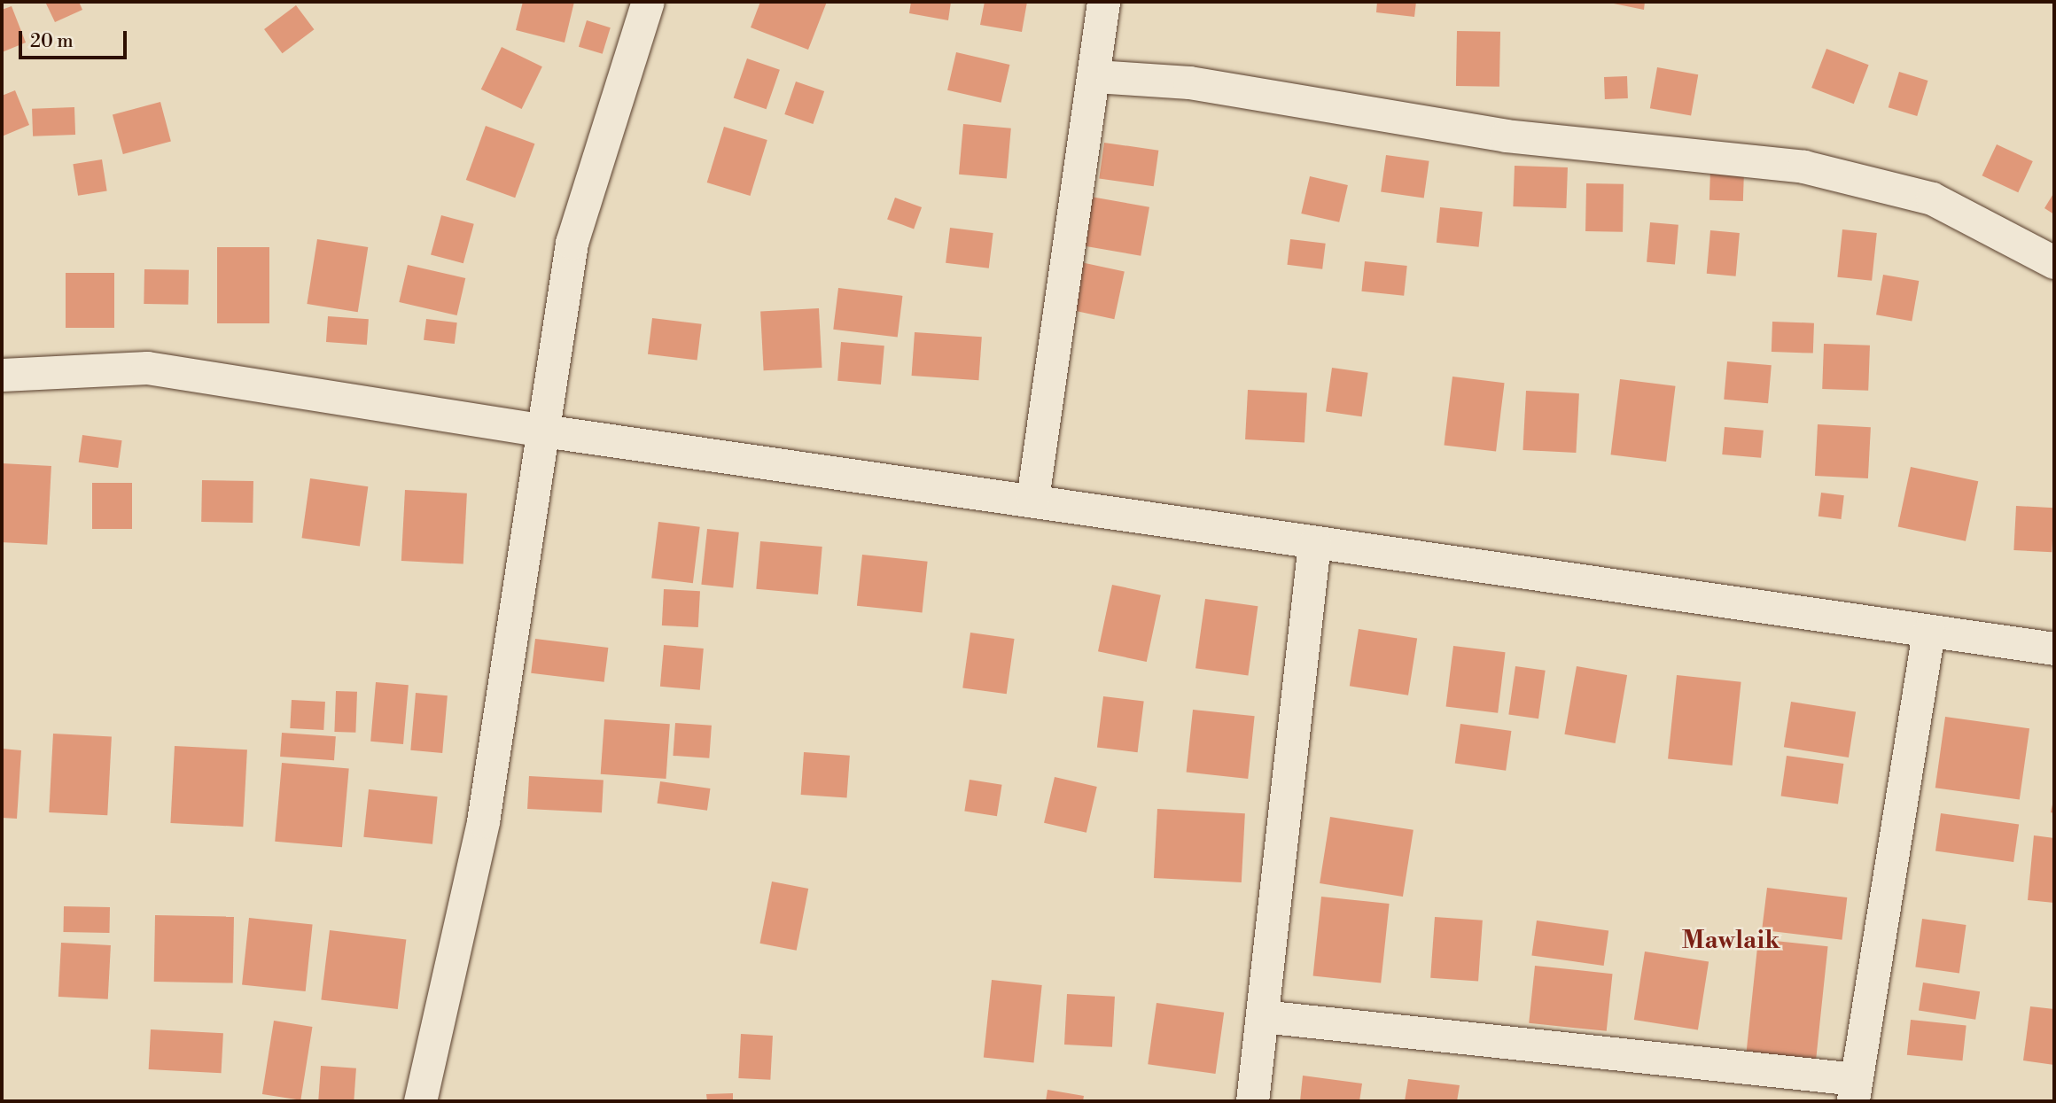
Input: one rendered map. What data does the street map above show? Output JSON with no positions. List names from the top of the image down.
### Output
{
  "districts": ["Mawlaik"],
  "scale_bar": "20 m"
}
